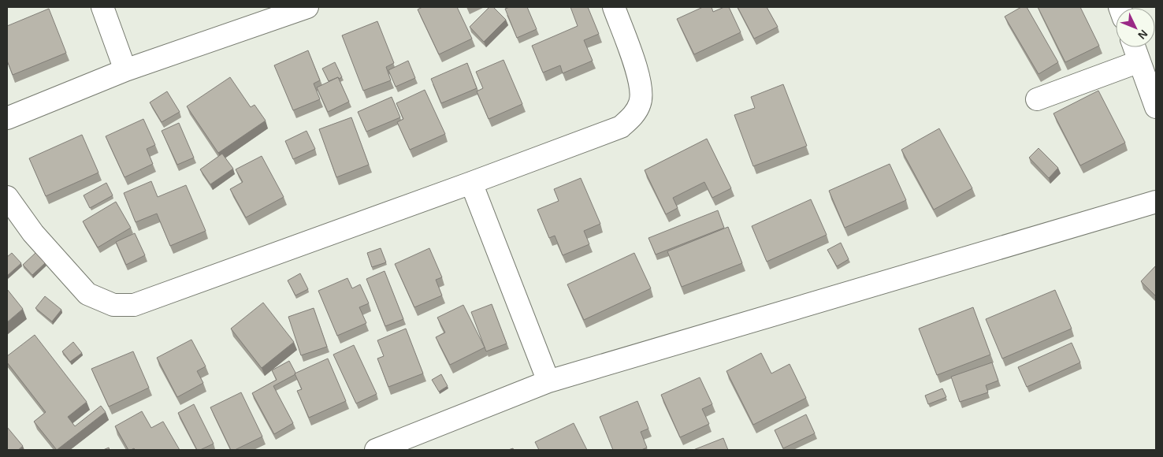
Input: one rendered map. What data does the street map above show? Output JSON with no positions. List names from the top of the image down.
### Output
{
  "north": "bottom right"
}
